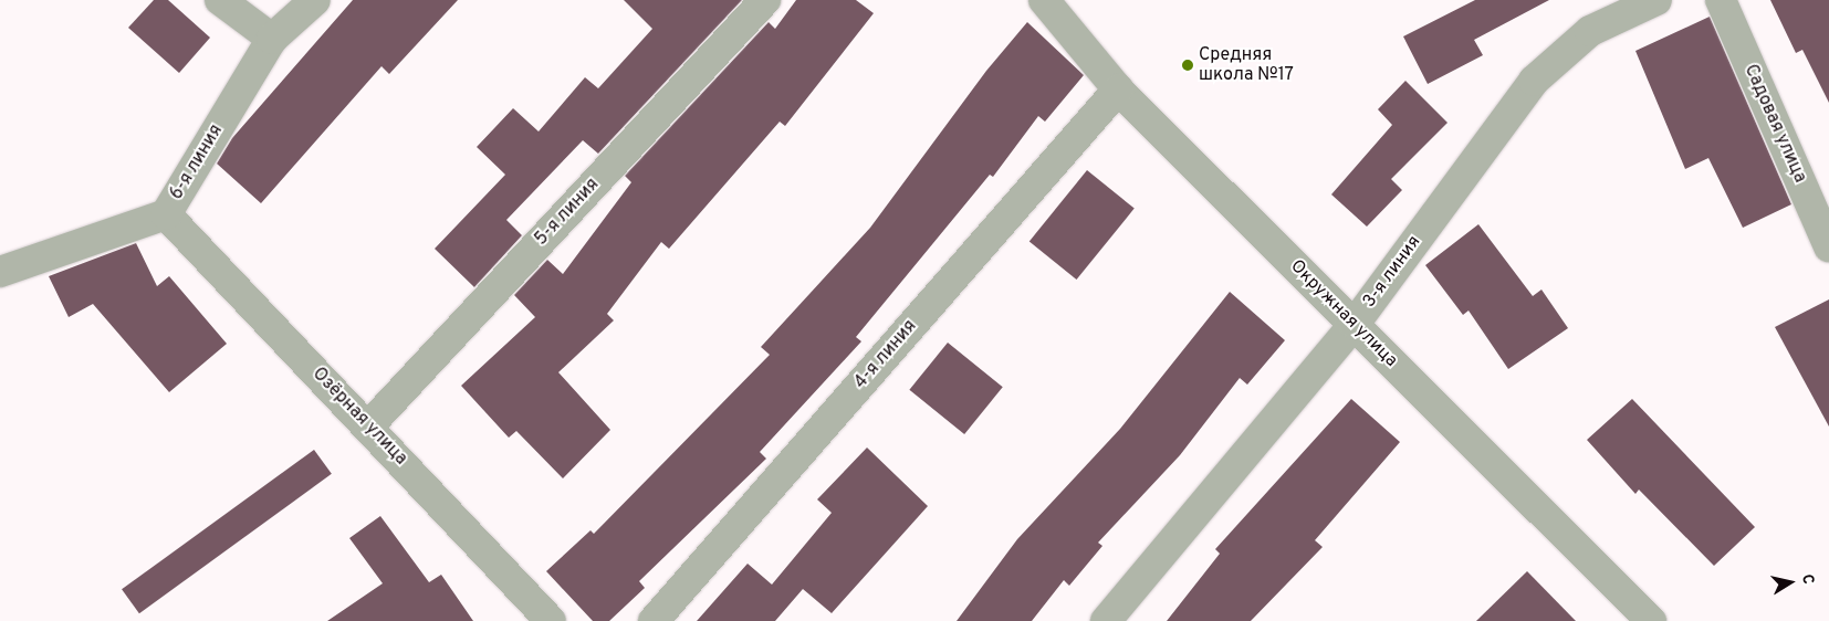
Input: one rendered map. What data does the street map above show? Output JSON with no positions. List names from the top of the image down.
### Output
{
  "streets": {
    "street": [
      "Садовая улица",
      "6-я линия",
      "5-я линия",
      "3-я линия",
      "Окружная улица",
      "4-я линия",
      "Озёрная улица"
    ]
  },
  "crossings": [
    ["6-я линия", "Озёрная улица"],
    ["5-я линия", "Озёрная улица"],
    ["3-я линия", "Окружная улица"],
    ["Окружная улица", "4-я линия"]
  ],
  "places": ["Средняя школа №17"],
  "north": "right"
}
